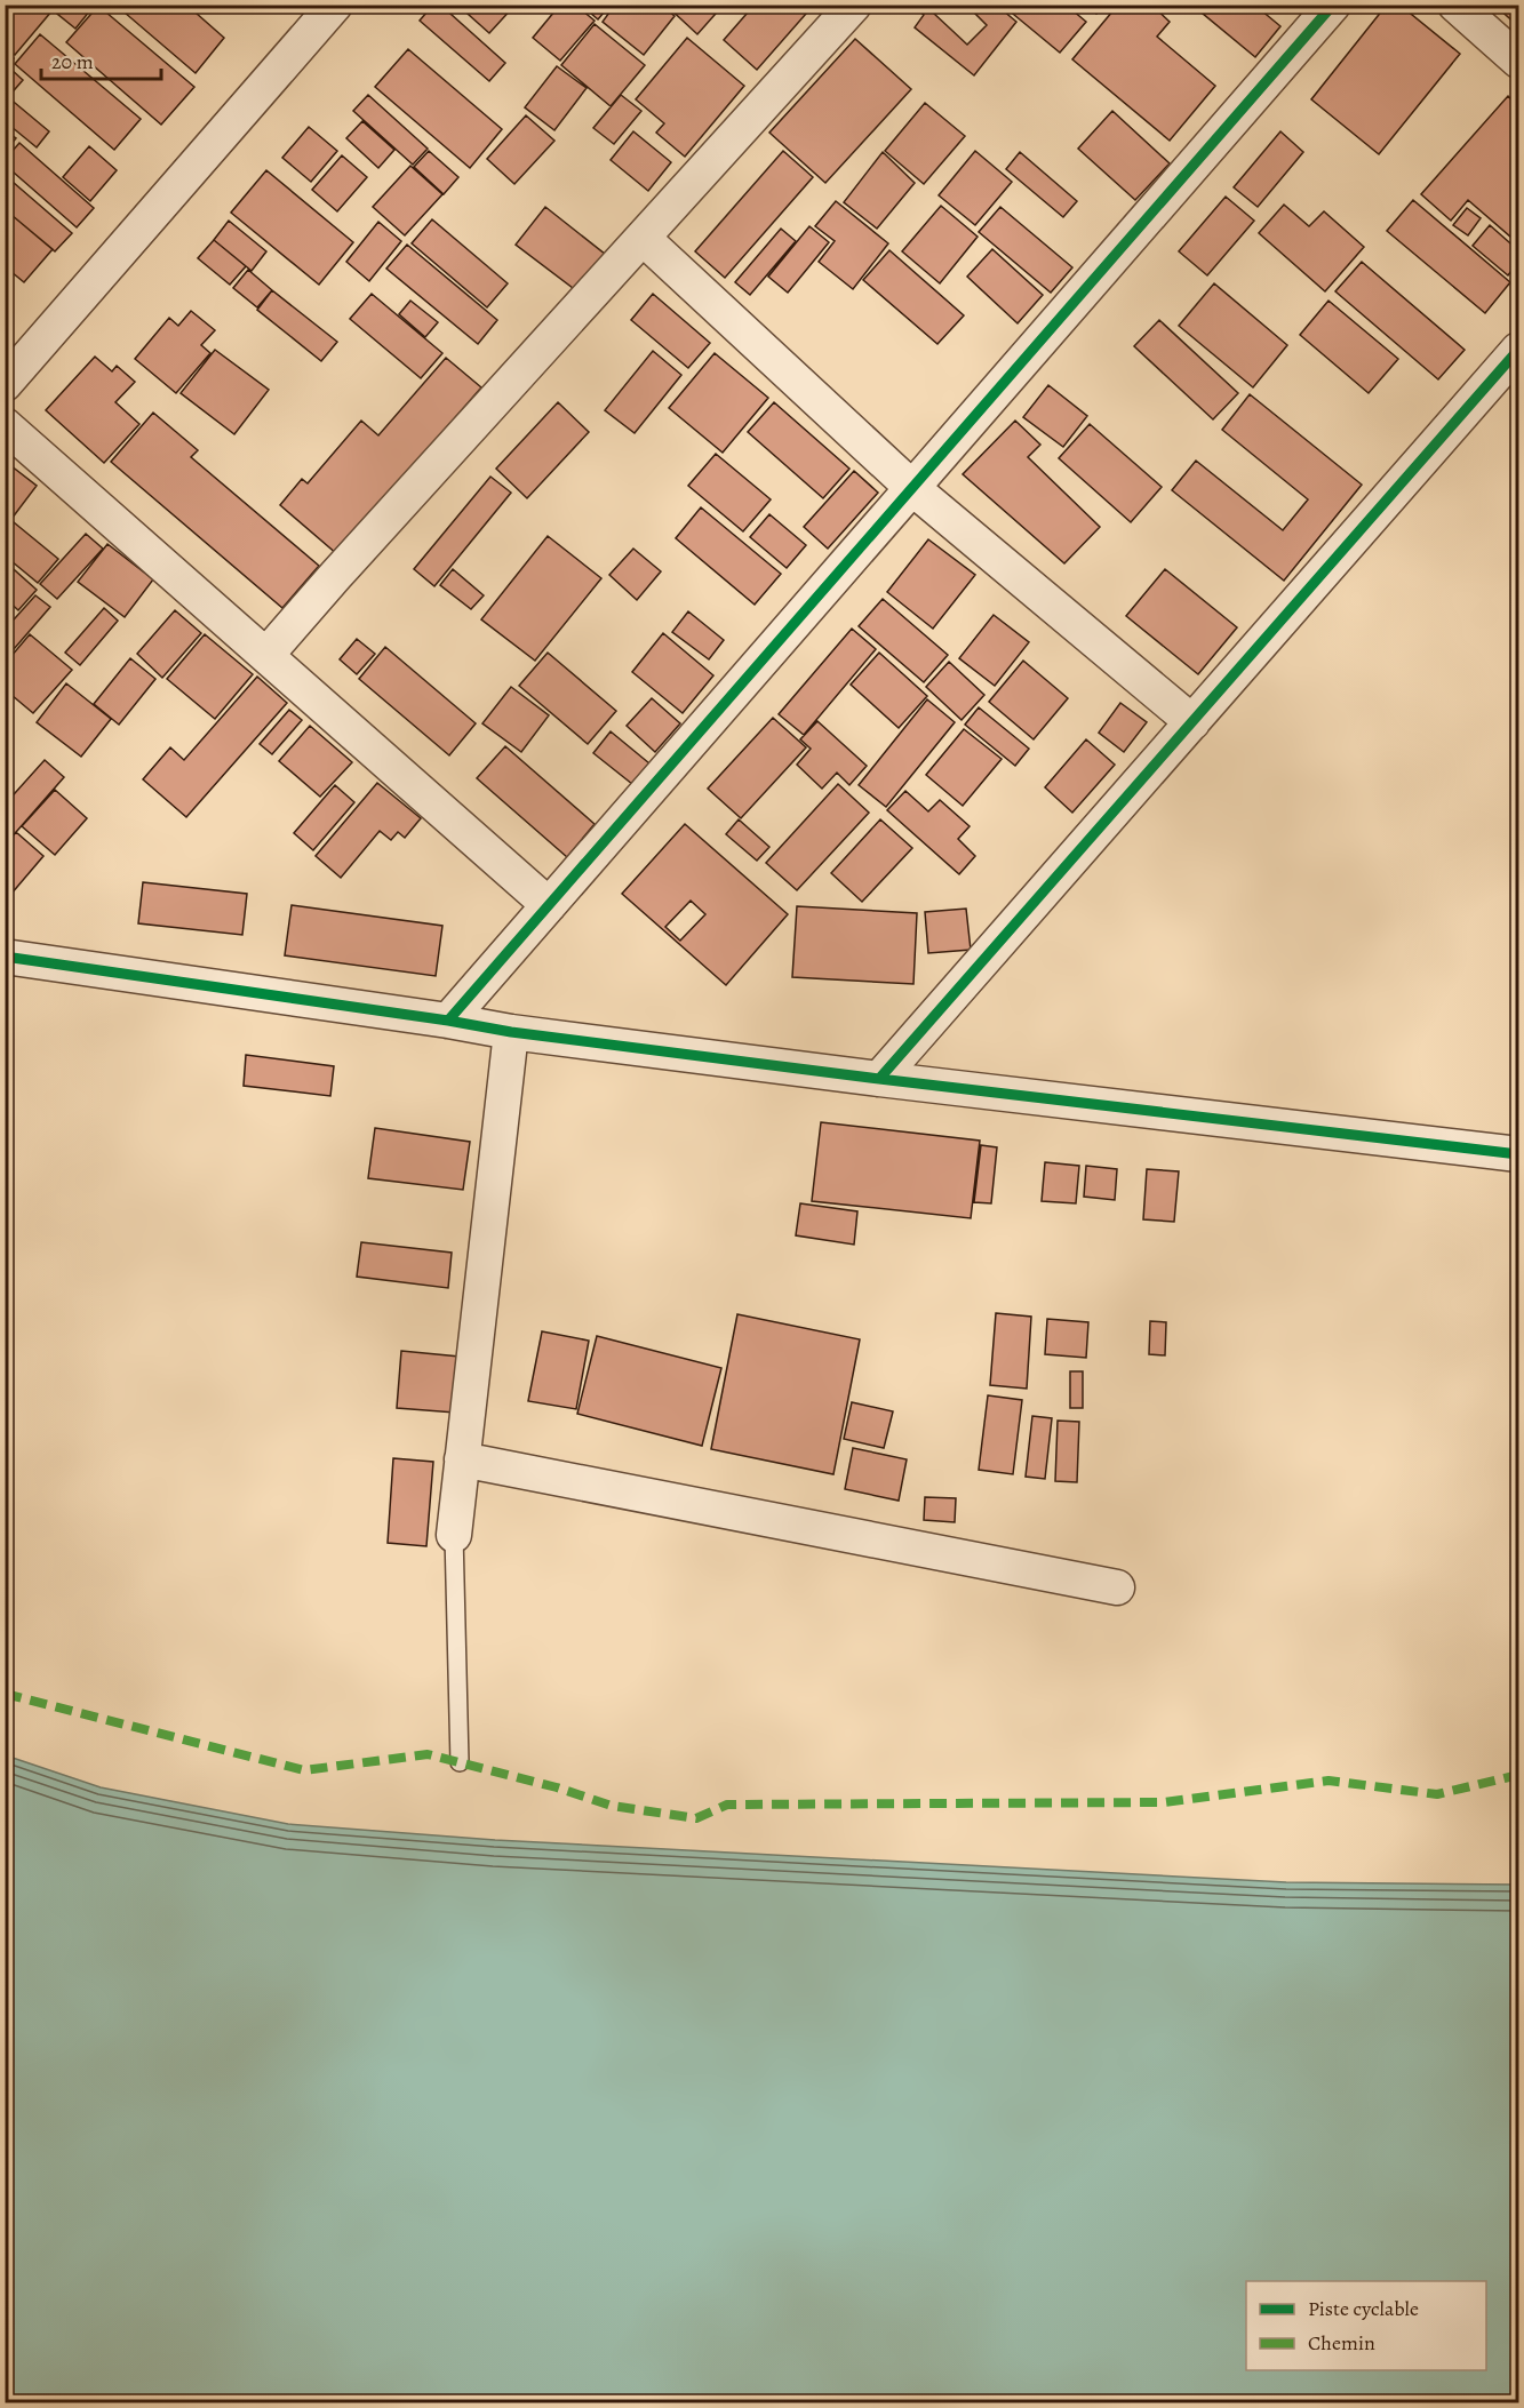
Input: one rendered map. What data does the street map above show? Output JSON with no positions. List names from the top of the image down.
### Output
{
  "legend": ["Piste cyclable", "Chemin"],
  "scale_bar": "20 m"
}
